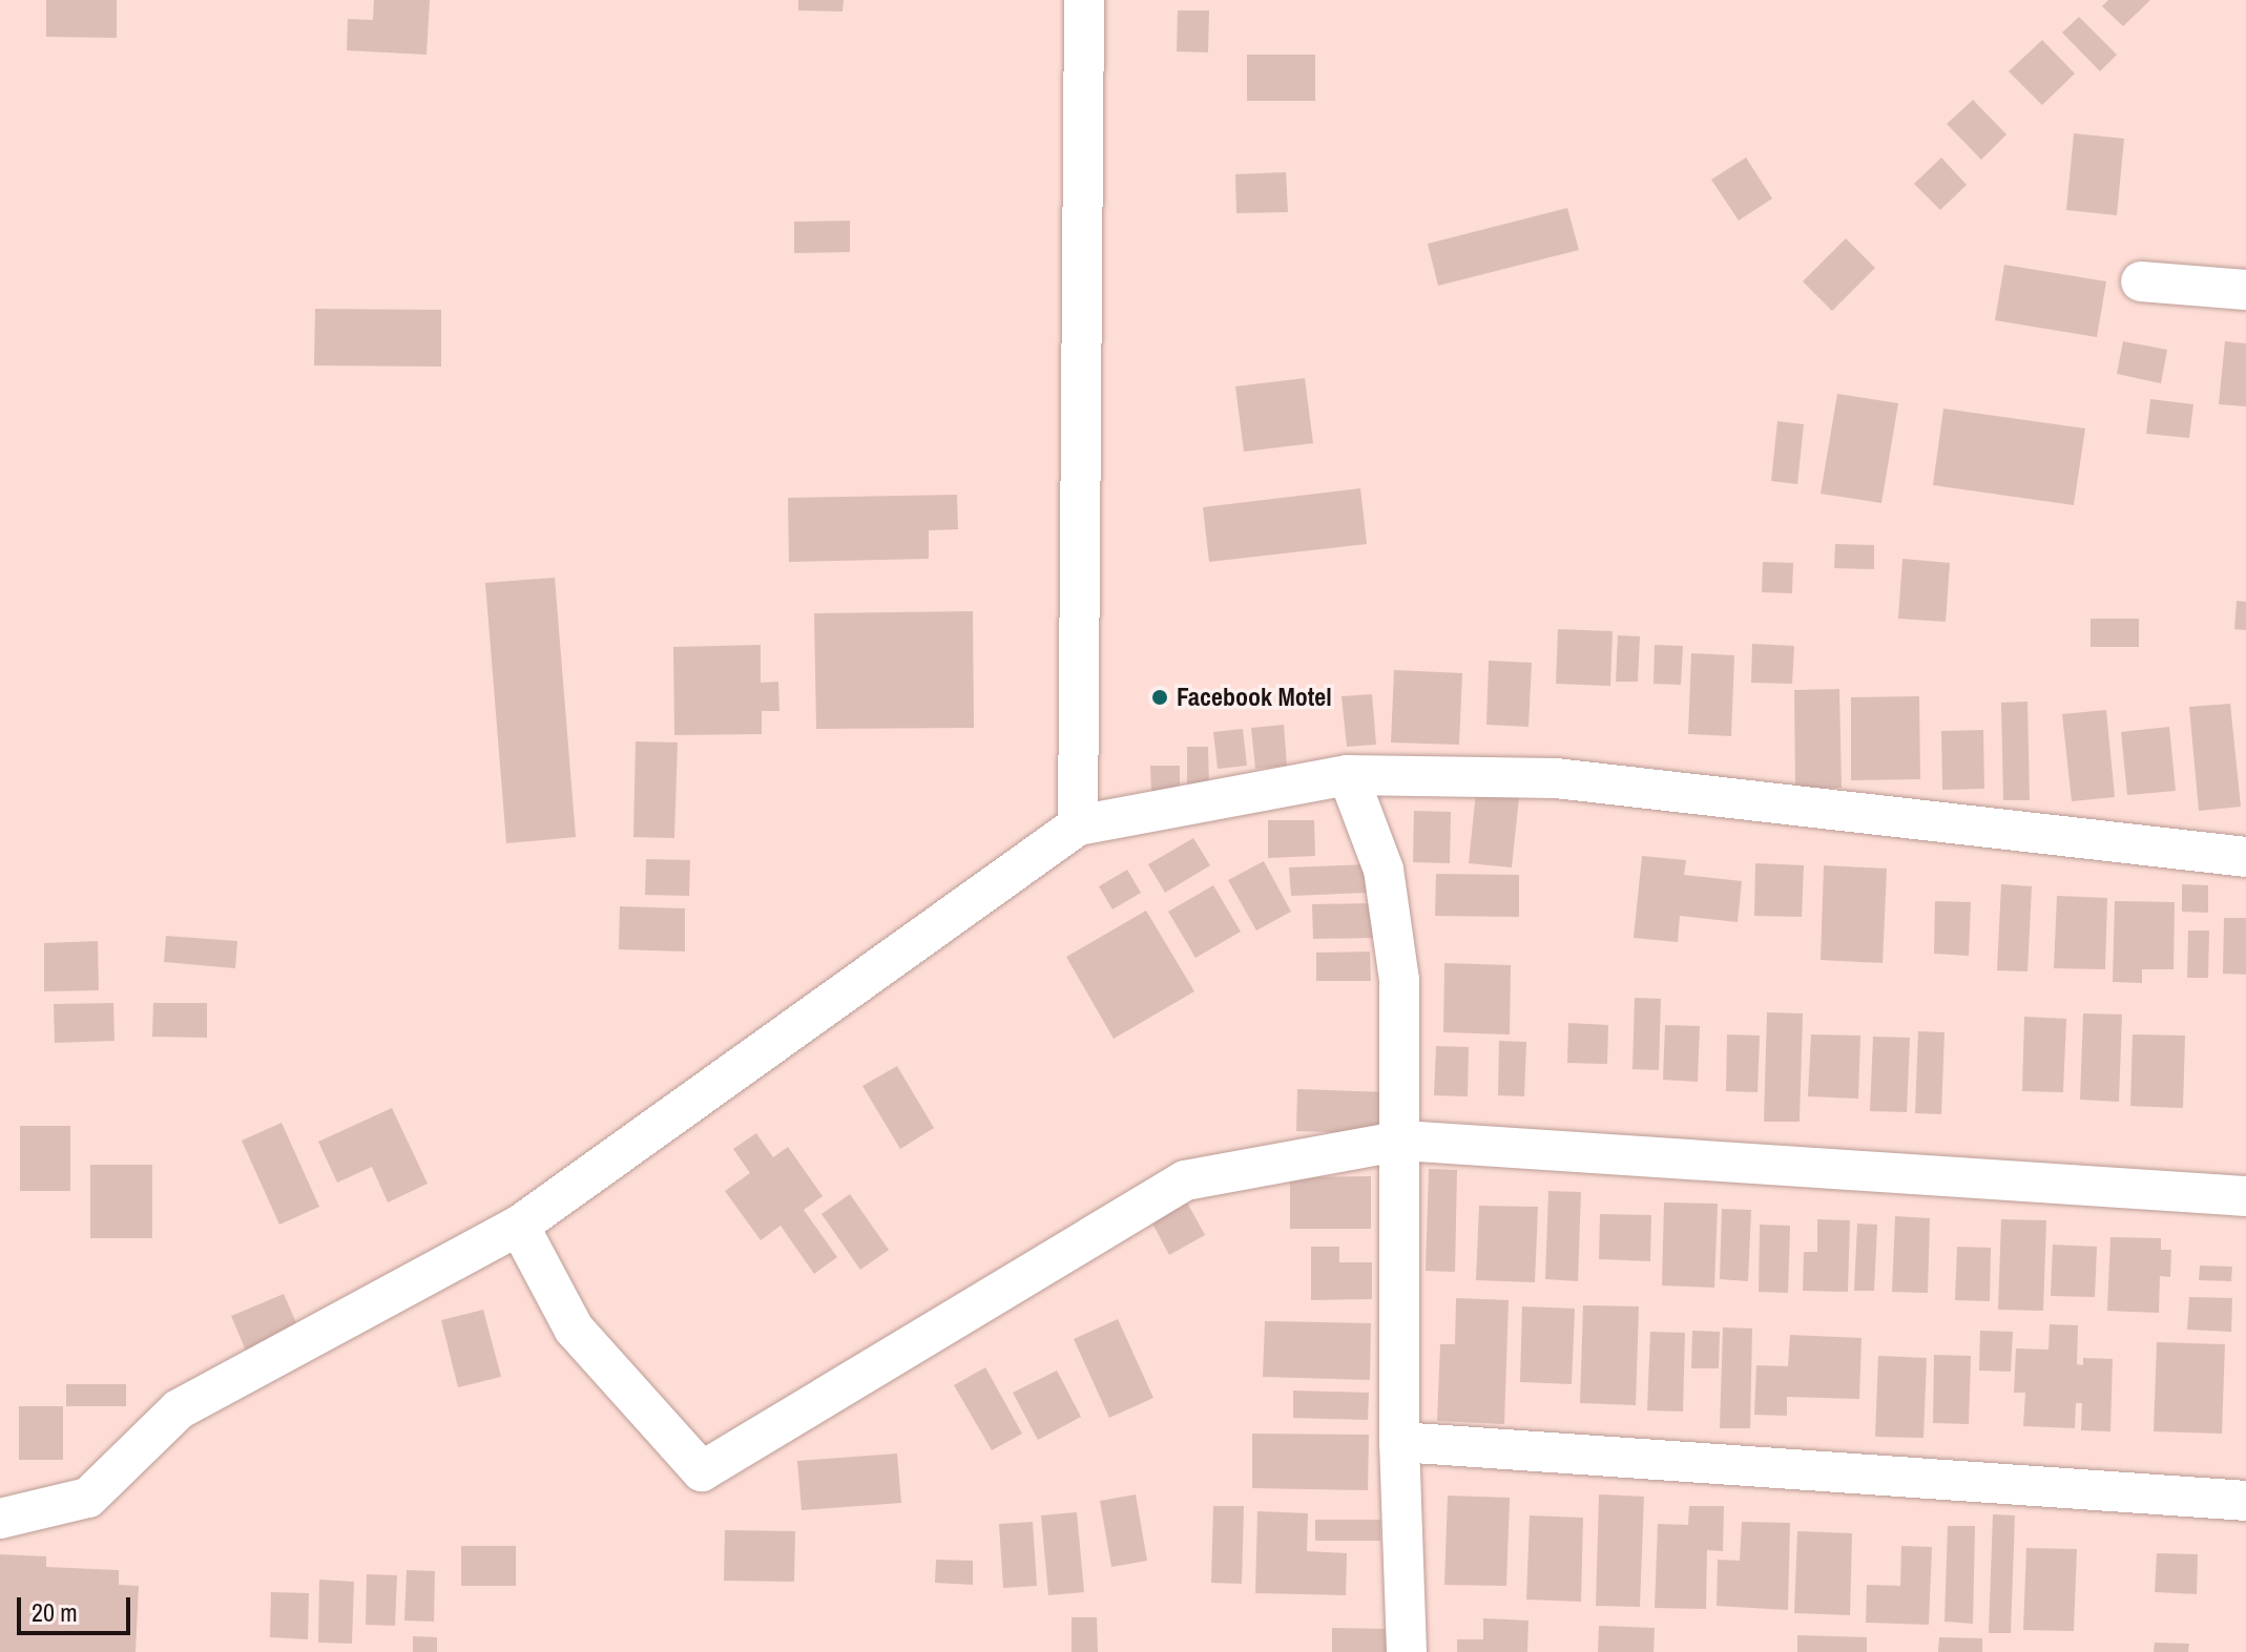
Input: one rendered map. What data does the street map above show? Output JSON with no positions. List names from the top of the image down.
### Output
{
  "places": ["Facebook Motel"],
  "scale_bar": "20 m"
}
